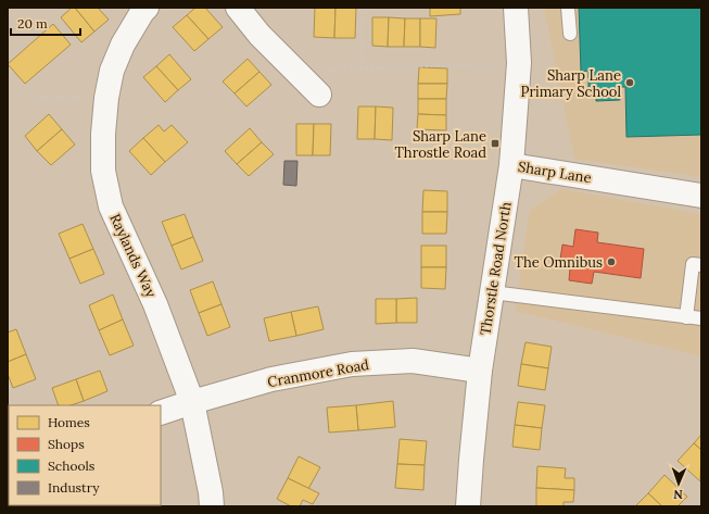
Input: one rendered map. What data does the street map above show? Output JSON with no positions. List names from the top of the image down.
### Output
{
  "streets": {
    "street": [
      "Sharp Lane",
      "Raylands Way",
      "Thorstle Road North",
      "Cranmore Road"
    ]
  },
  "crossings": [
    ["Sharp Lane", "Thorstle Road North"],
    ["Raylands Way", "Cranmore Road"],
    ["Thorstle Road North", "Cranmore Road"]
  ],
  "places": {
    "other": ["Sharp Lane Primary School", "The Omnibus"],
    "transit": ["Sharp Lane Throstle Road"]
  },
  "legend": [
    "Homes",
    "Shops",
    "Schools",
    "Industry"
  ],
  "scale_bar": "20 m",
  "north": "bottom"
}
